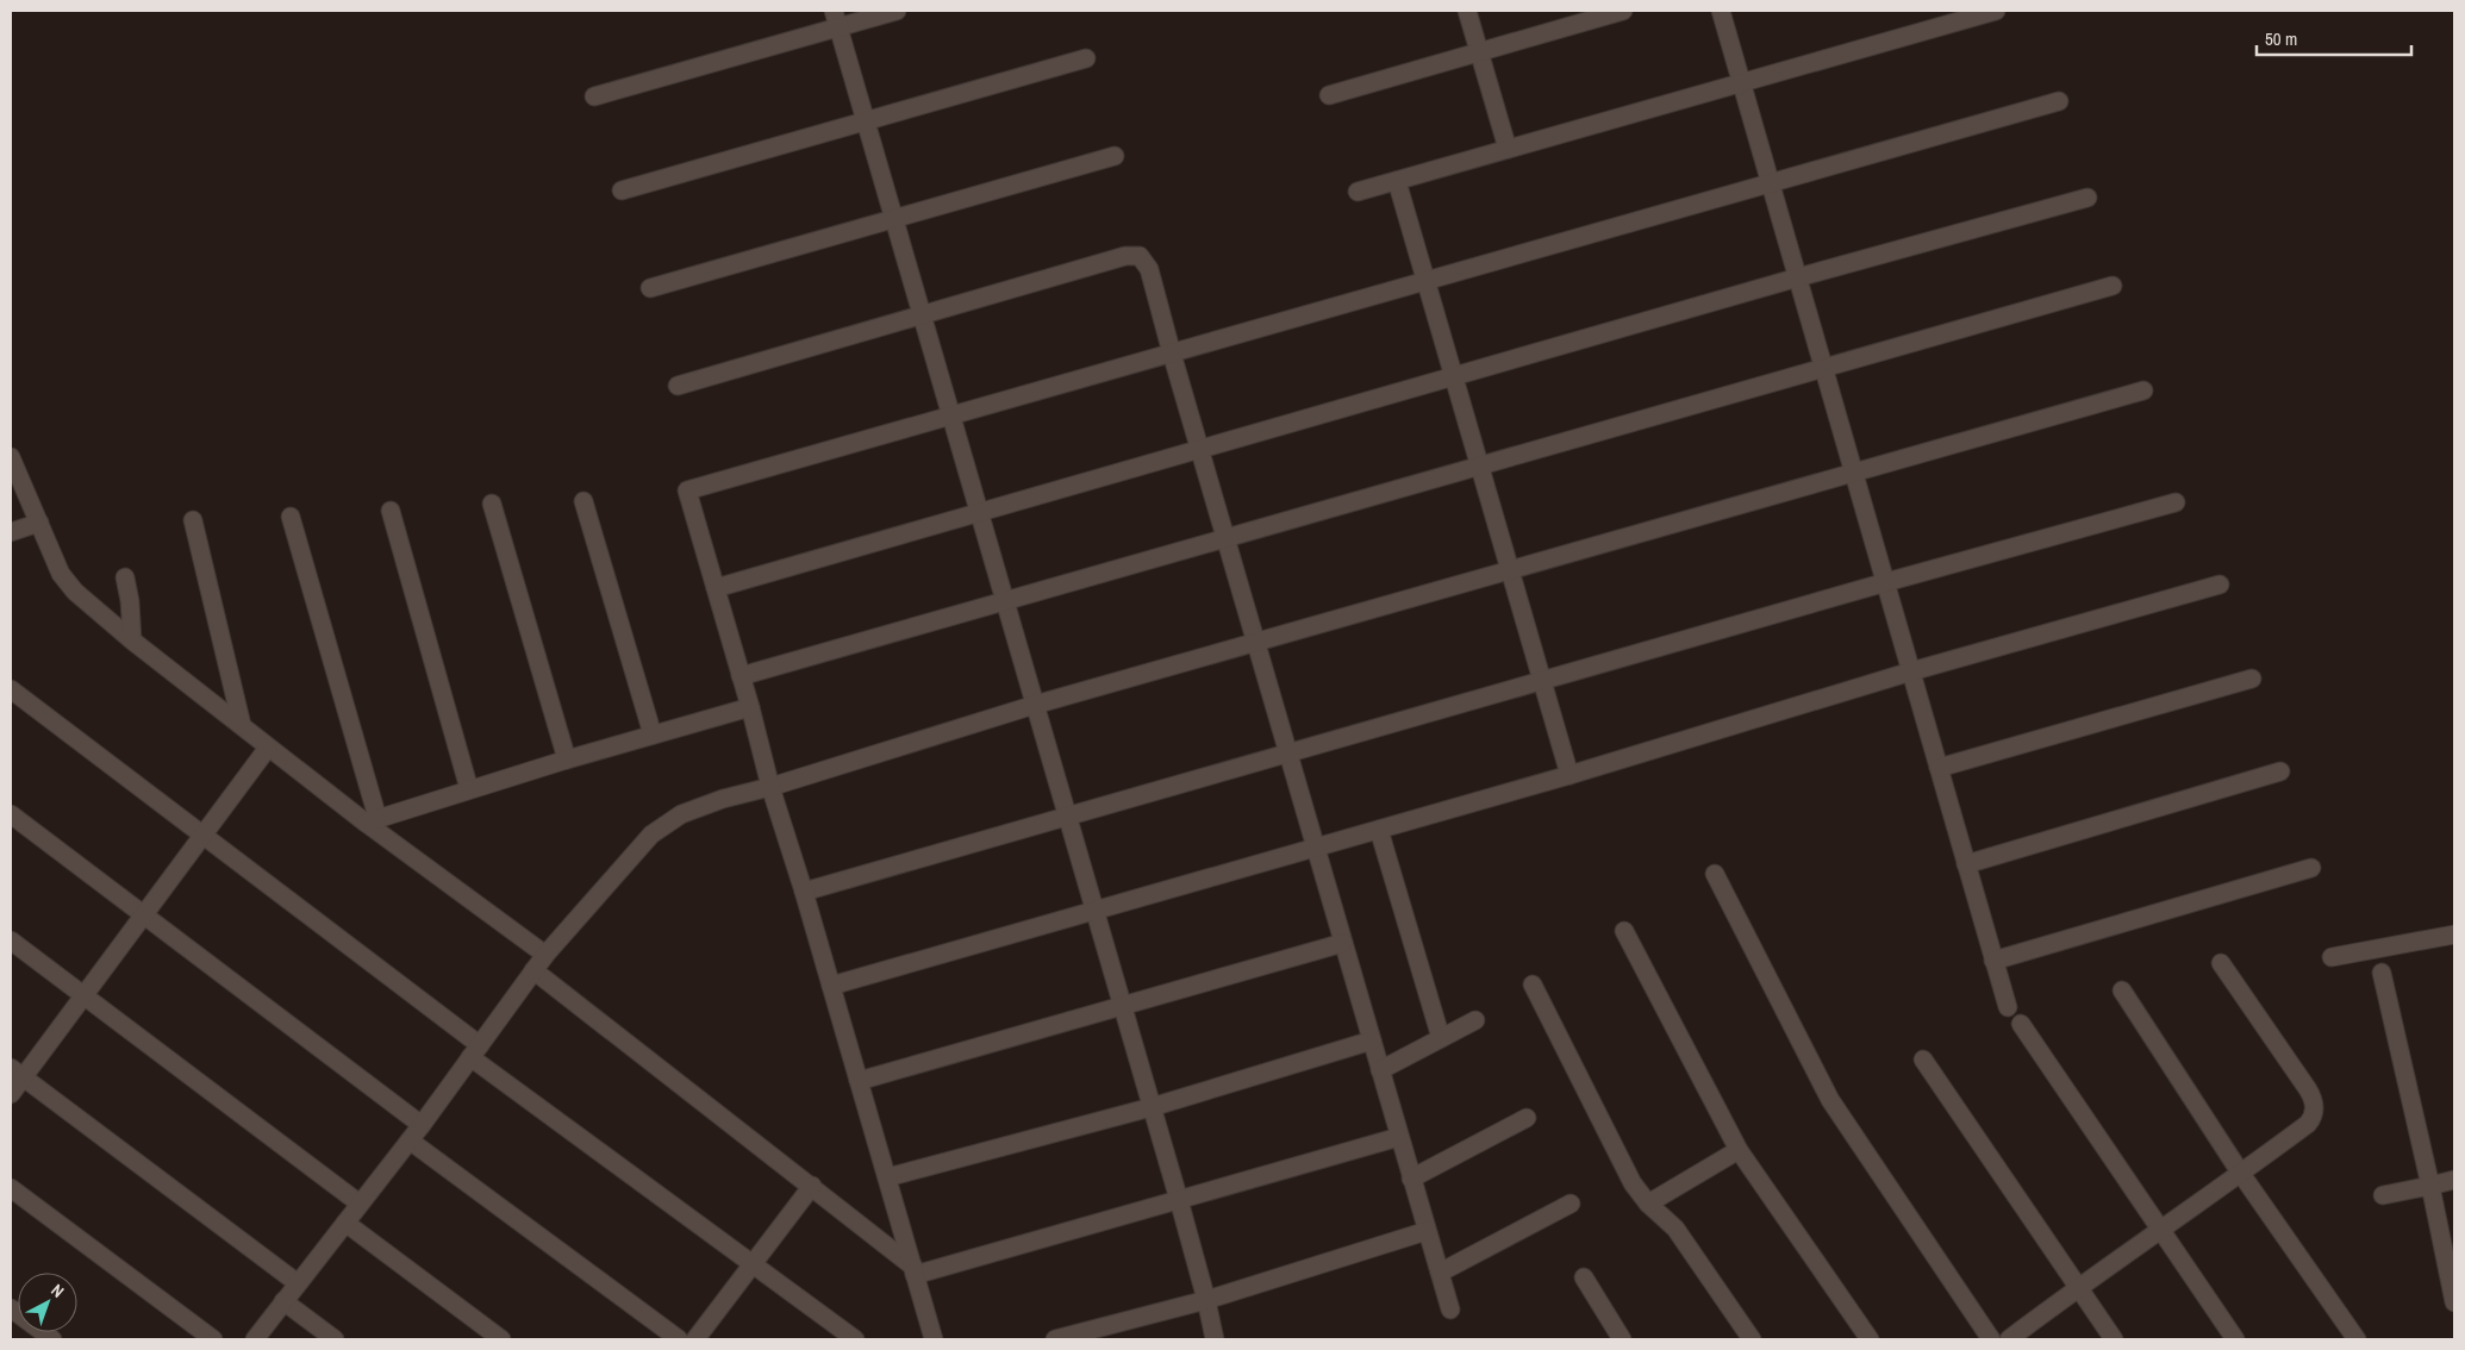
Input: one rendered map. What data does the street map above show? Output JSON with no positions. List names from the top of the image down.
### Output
{
  "scale_bar": "50 m",
  "north": "top right"
}
